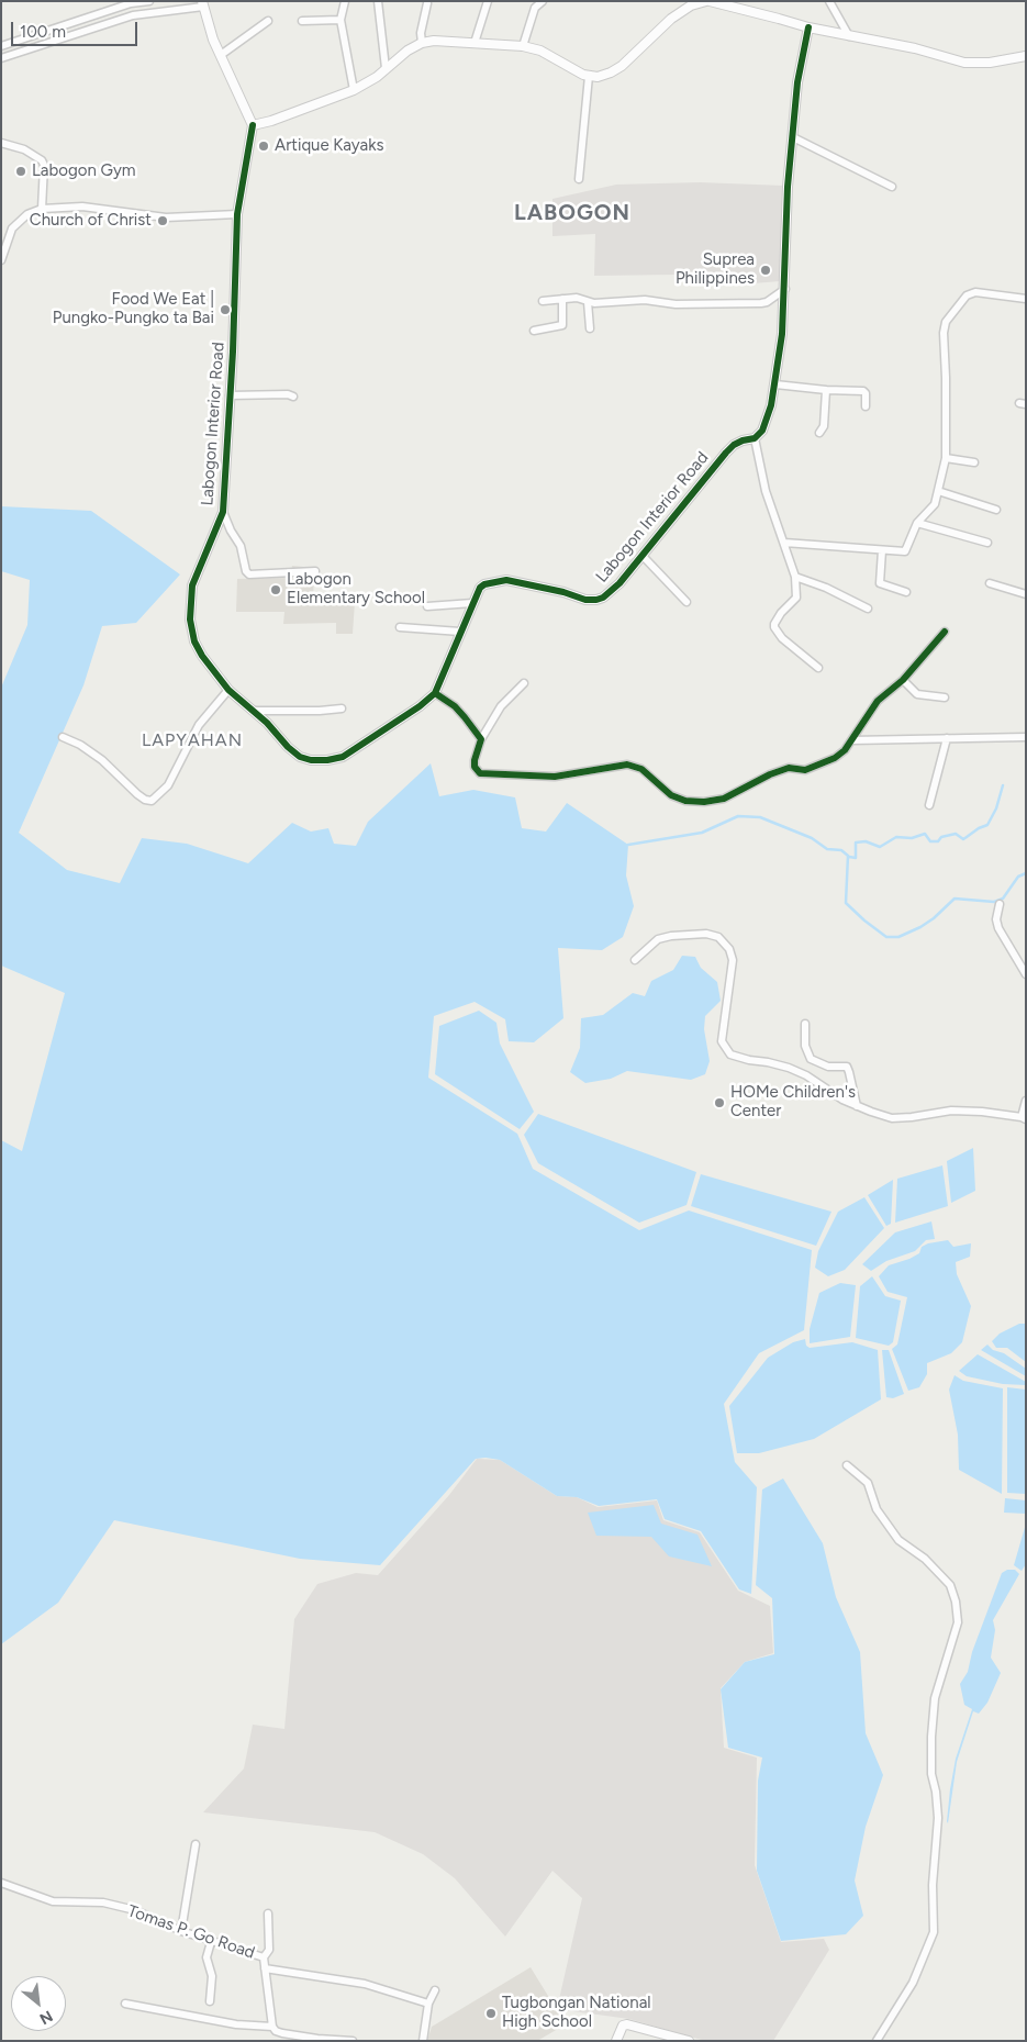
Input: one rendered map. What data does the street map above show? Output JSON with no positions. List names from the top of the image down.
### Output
{
  "streets": {
    "street": ["Labogon Interior Road", "Tomas P. Go Road"]
  },
  "districts": ["LABOGON", "LAPYAHAN"],
  "places": [
    "Artique Kayaks",
    "Labogon Gym",
    "Church of Christ",
    "Suprea Philippines",
    "Food We Eat | Pungko-Pungko ta Bai",
    "Labogon Elementary School",
    "HOMe Children's Center",
    "Tugbongan National High School"
  ],
  "scale_bar": "100 m",
  "north": "bottom right"
}
